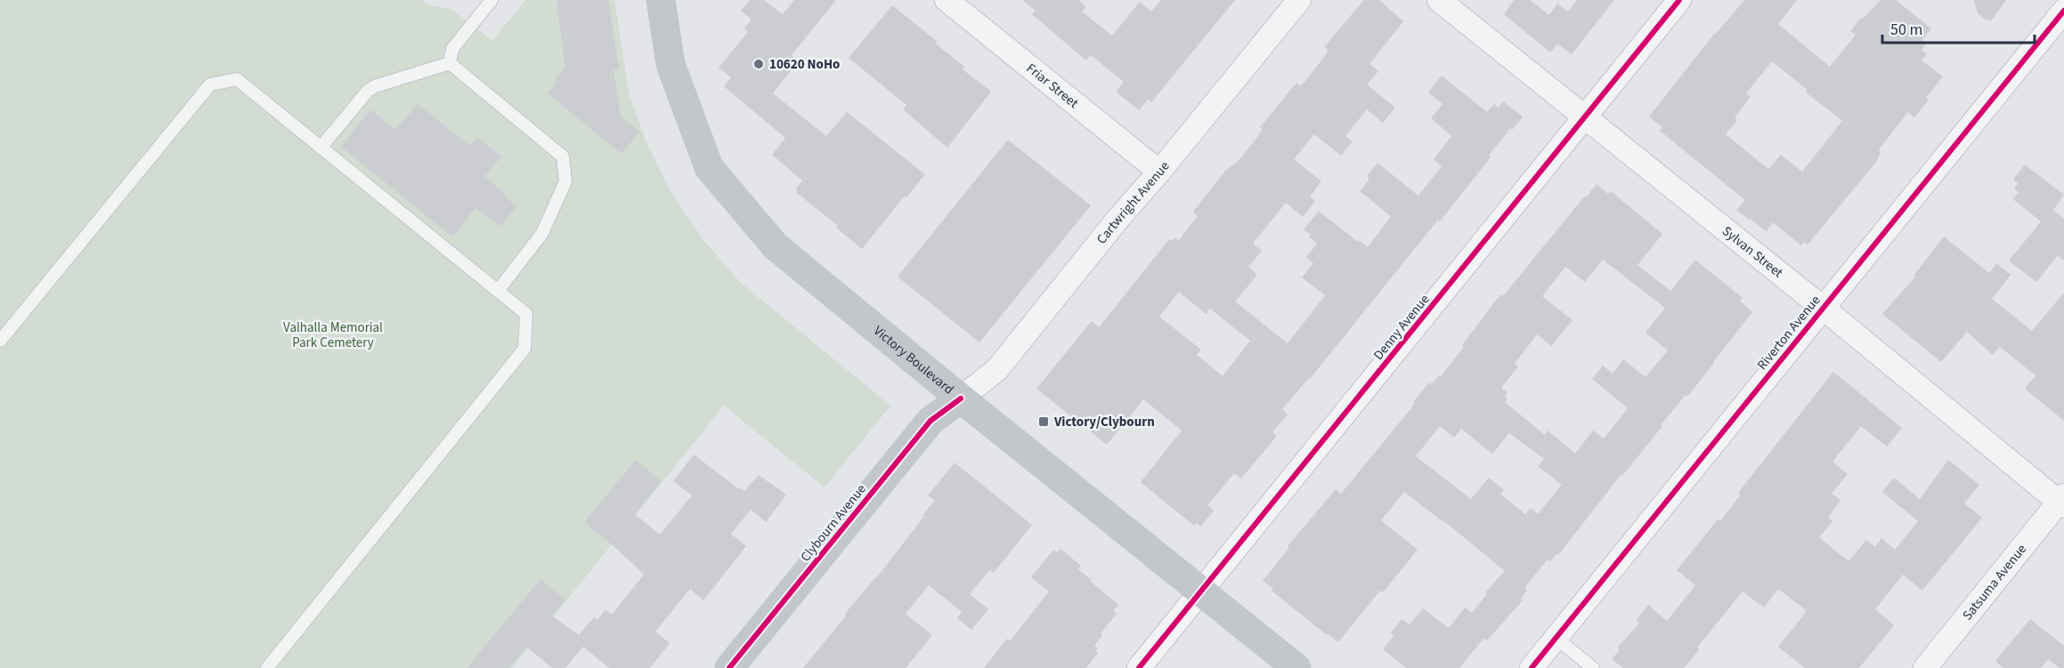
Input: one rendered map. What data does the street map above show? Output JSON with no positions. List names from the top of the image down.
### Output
{
  "streets": {
    "main road": ["Victory Boulevard", "Clybourn Avenue"],
    "street": [
      "Friar Street",
      "Cartwright Avenue",
      "Sylvan Street",
      "Denny Avenue",
      "Riverton Avenue",
      "Satsuma Avenue"
    ]
  },
  "crossings": [
    ["Friar Street", "Cartwright Avenue"],
    ["Cartwright Avenue", "Victory Boulevard"],
    ["Cartwright Avenue", "Clybourn Avenue"],
    ["Sylvan Street", "Denny Avenue"],
    ["Sylvan Street", "Riverton Avenue"],
    ["Sylvan Street", "Satsuma Avenue"],
    ["Denny Avenue", "Victory Boulevard"],
    ["Victory Boulevard", "Clybourn Avenue"]
  ],
  "parks": ["Valhalla Memorial Park Cemetery"],
  "places": {
    "other": ["10620 NoHo"],
    "transit": ["Victory/Clybourn"]
  },
  "scale_bar": "50 m"
}
